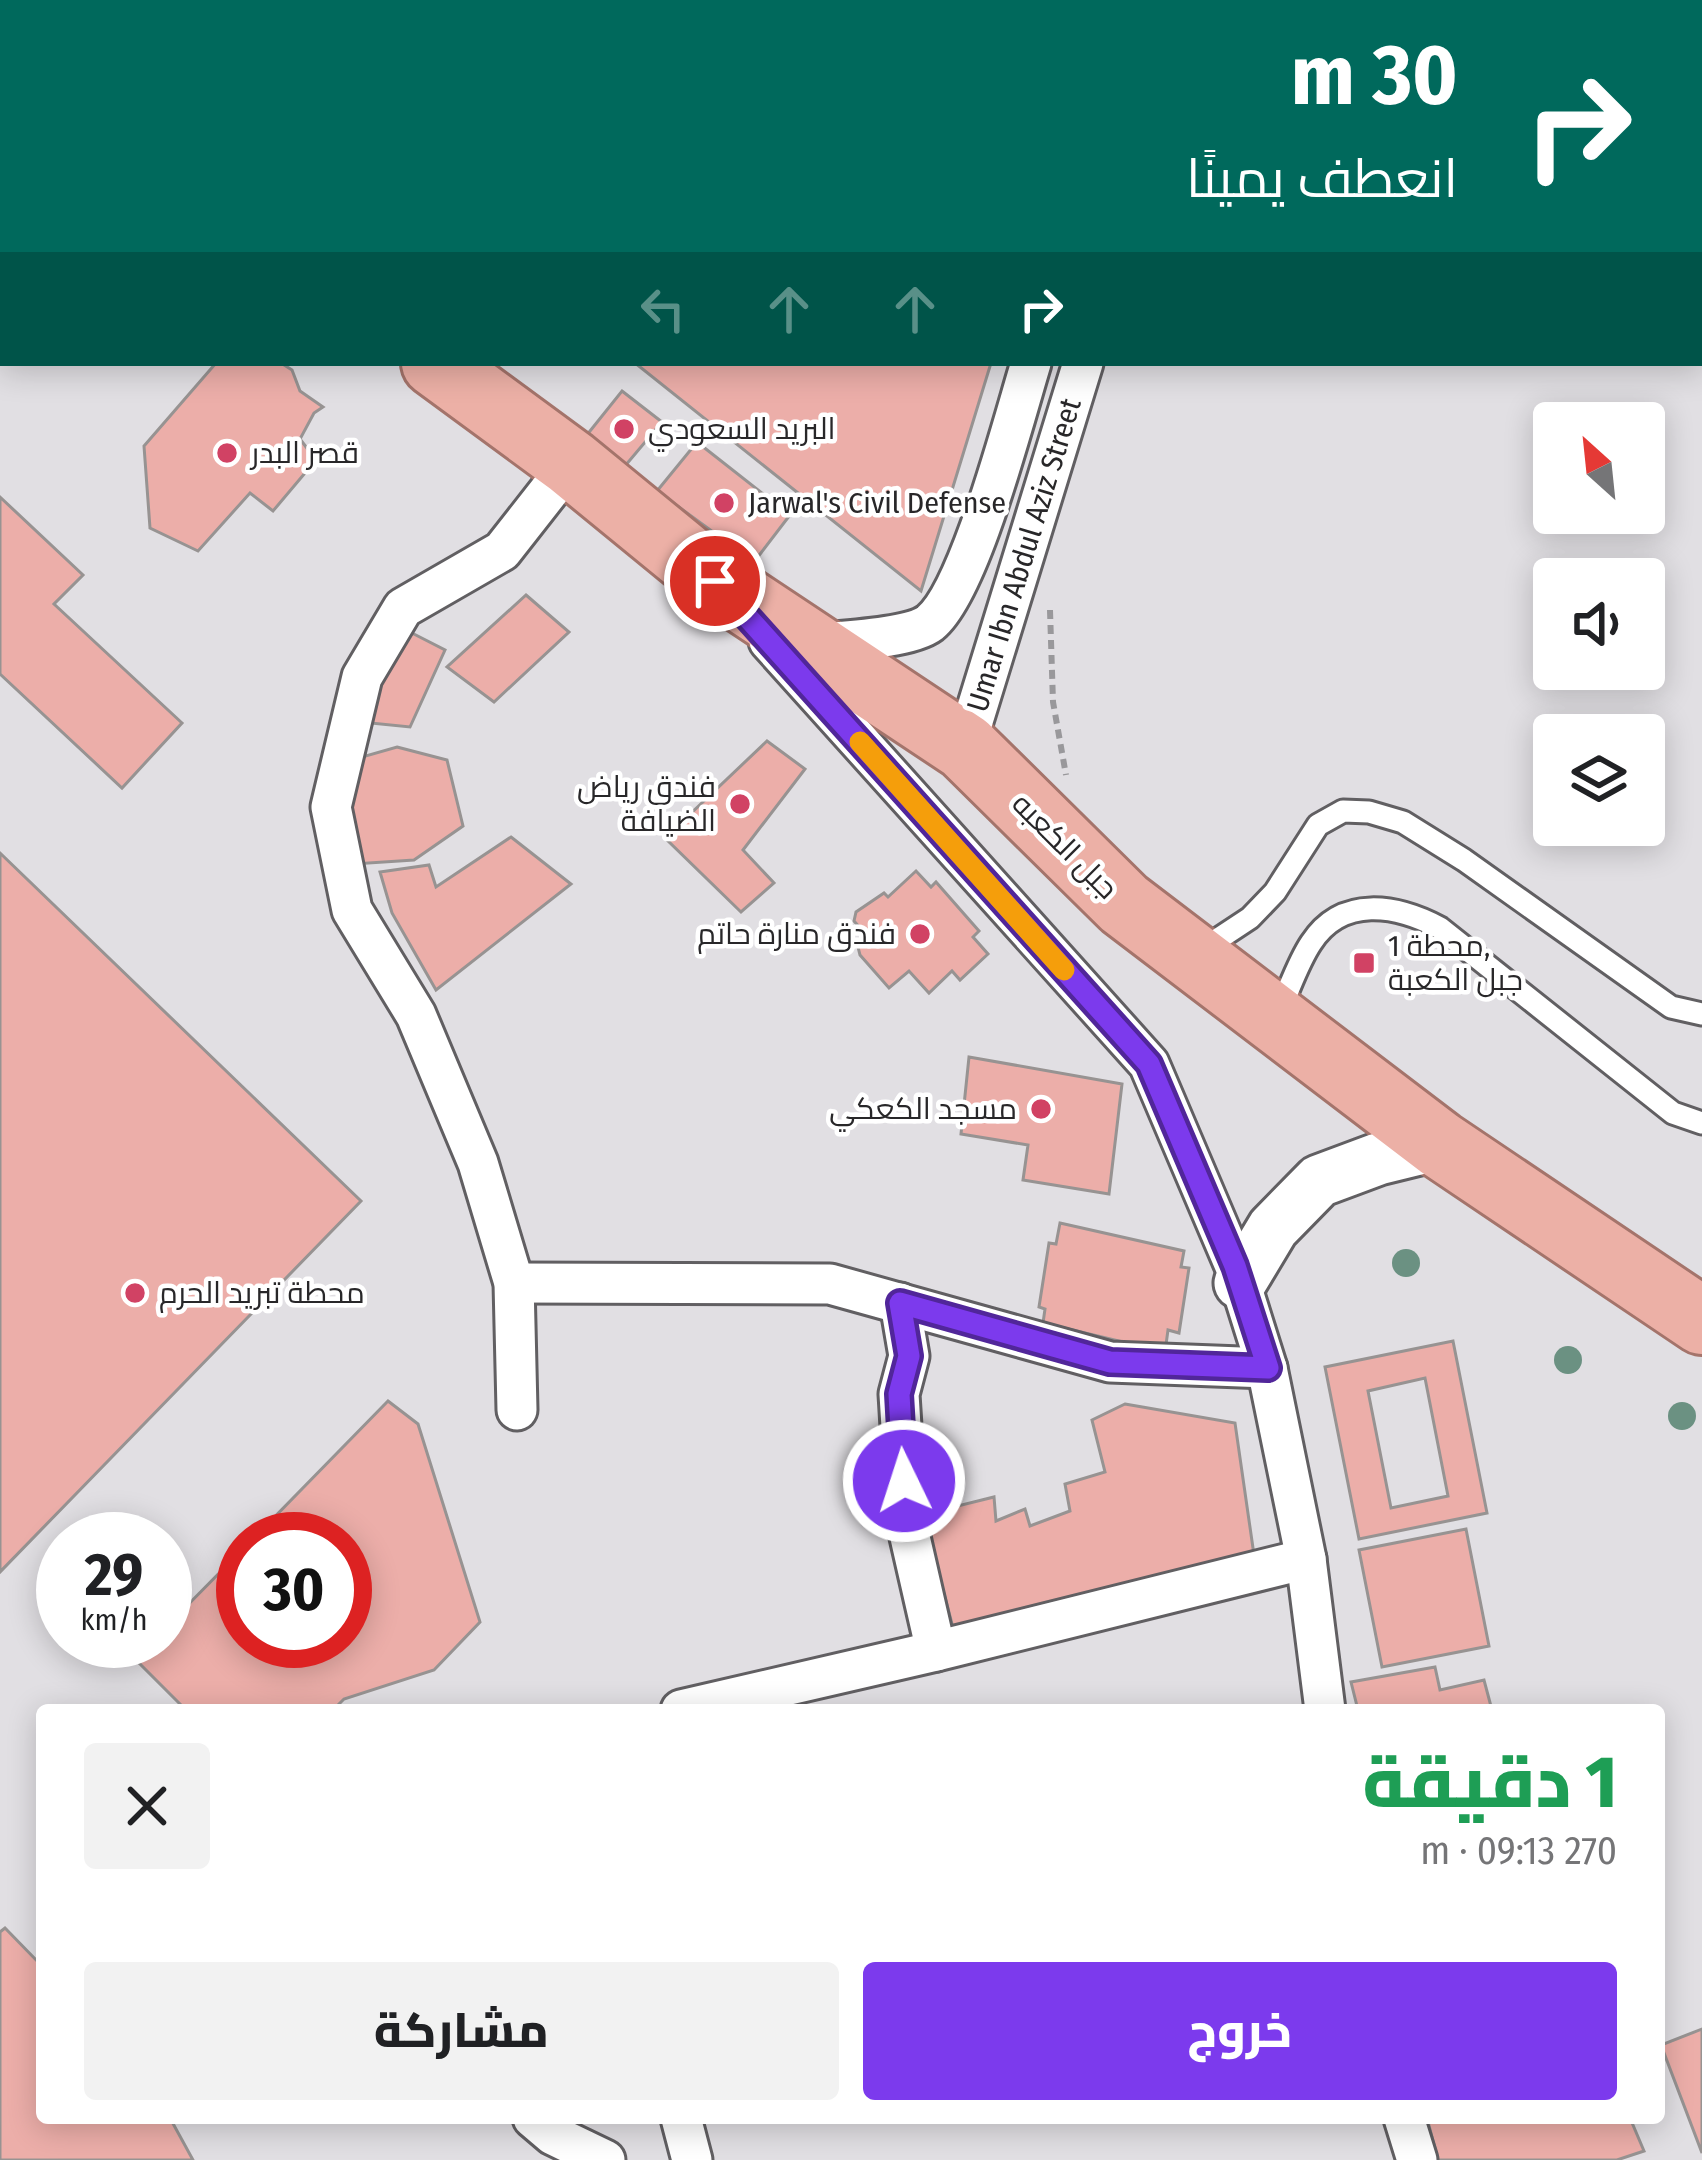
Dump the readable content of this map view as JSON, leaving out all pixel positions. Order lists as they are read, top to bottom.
{
  "streets": {
    "highway": ["جبل الكعبه"],
    "street": ["Umar Ibn Abdul Aziz Street"]
  },
  "crossings": [
    ["Umar Ibn Abdul Aziz Street", "جبل الكعبه"]
  ],
  "places": {
    "other": [
      "البريد السعودي",
      "قصر البدر",
      "Jarwal's Civil Defense",
      "فندق رياض الضيافة",
      "فندق منارة حاتم",
      "مسجد الكعكي",
      "محطة تبريد الحرم"
    ],
    "transit": ["محطة 1, جبل الكعبة"]
  },
  "north": "top left",
  "page": {
    "turn": ["30 m", "انعطف يمينًا"],
    "speed": "29 km/h",
    "limit": "30",
    "heading": ["1 دقيقة", "270 m · 09:13"],
    "buttons": ["خروج", "مشاركة"]
  }
}
